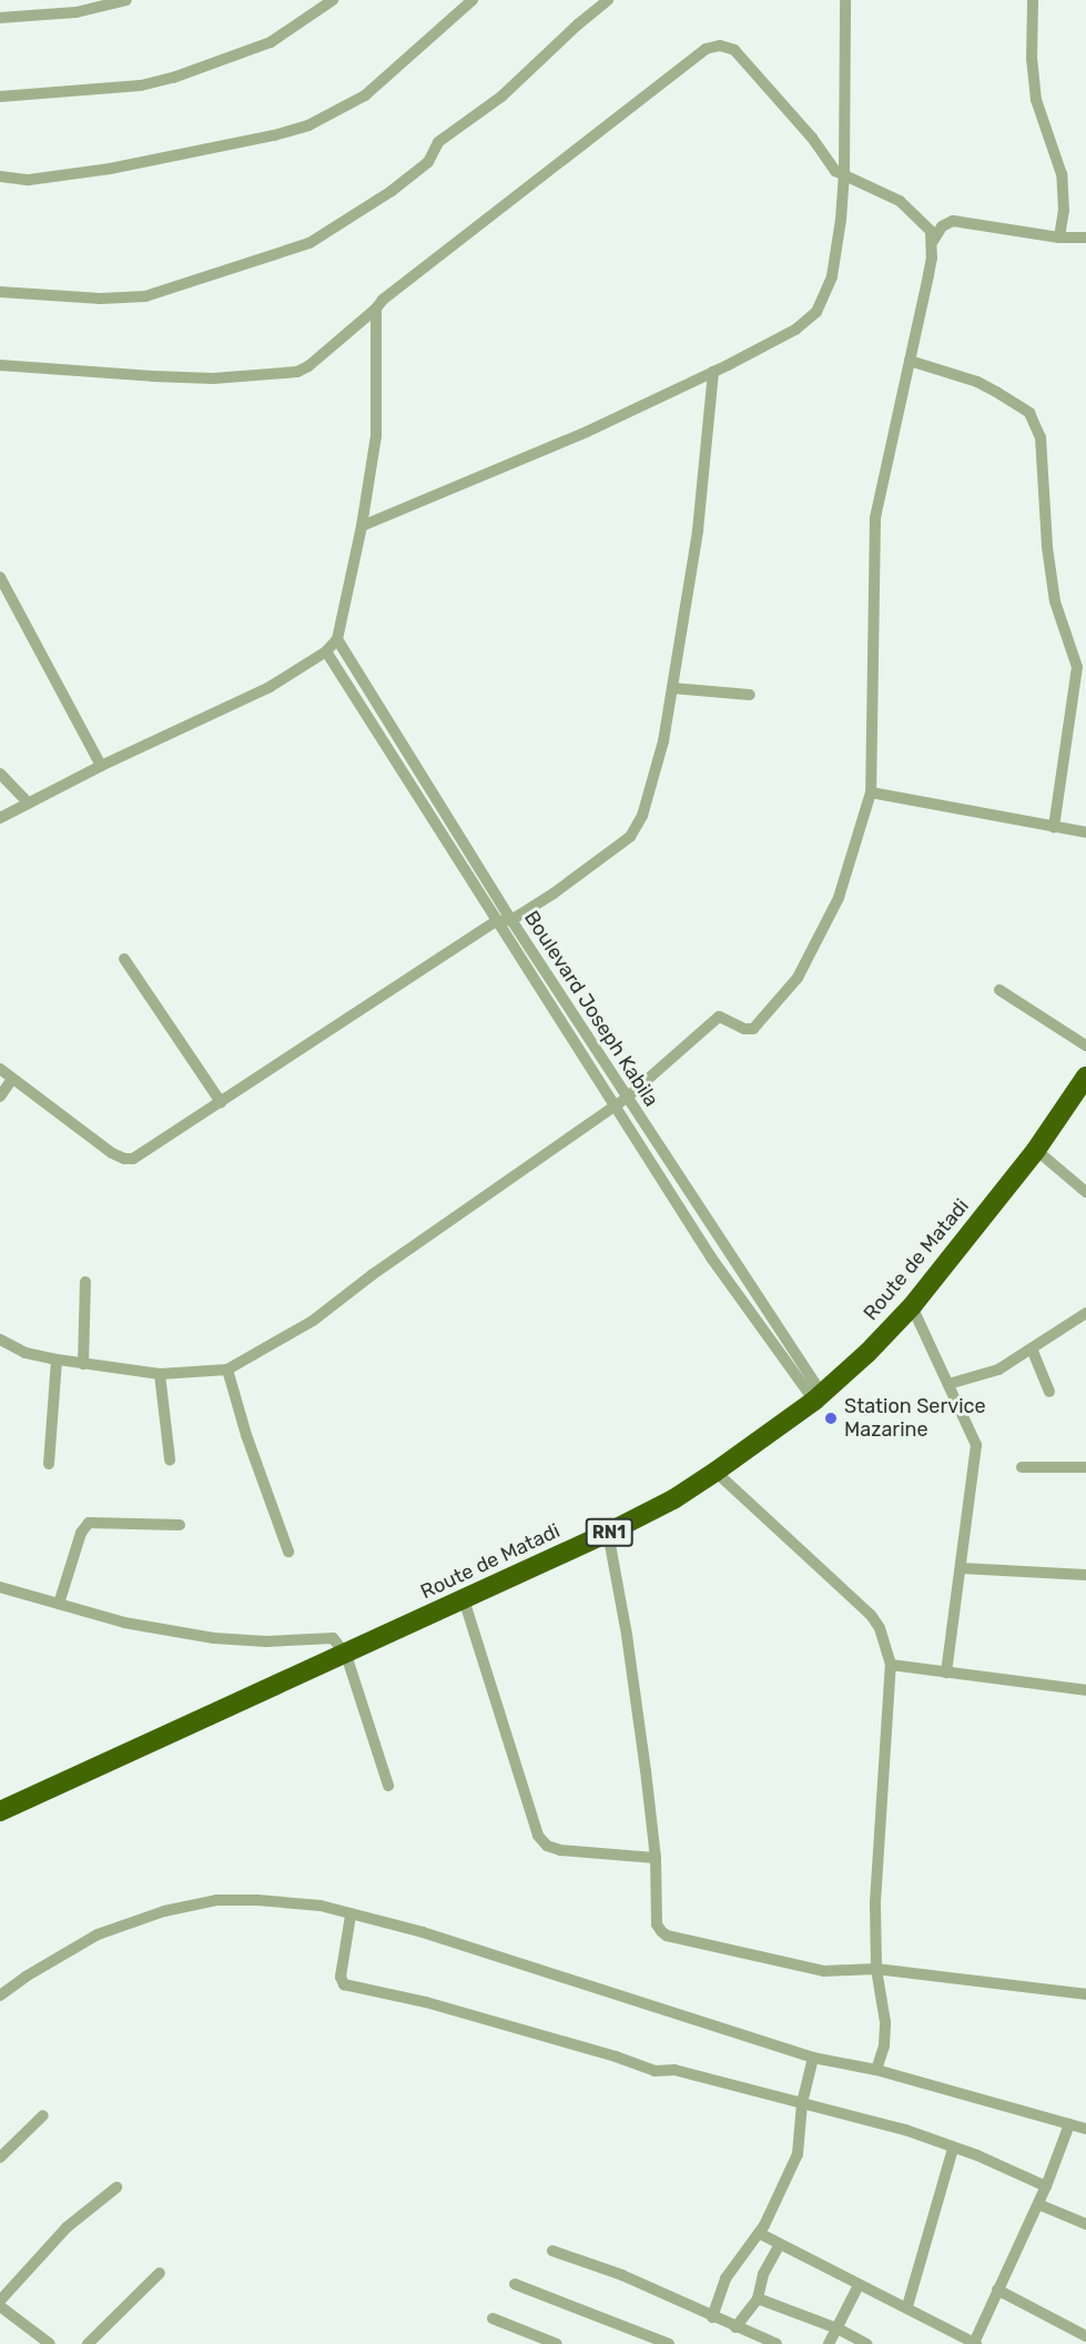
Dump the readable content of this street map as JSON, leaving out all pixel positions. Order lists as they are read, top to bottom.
{
  "streets": {
    "highway": ["Route de Matadi", "RN1"],
    "street": ["Boulevard Joseph Kabila"]
  },
  "crossings": [
    ["Boulevard Joseph Kabila", "Route de Matadi"]
  ],
  "places": ["Station Service Mazarine"]
}
